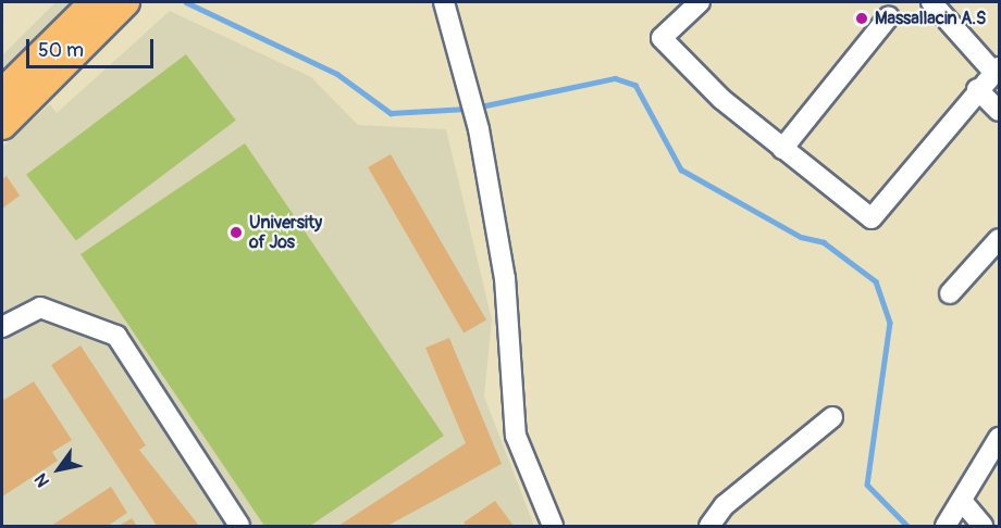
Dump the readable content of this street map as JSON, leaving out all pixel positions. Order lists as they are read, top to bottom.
{
  "places": ["Massallacin A.S", "University of Jos"],
  "scale_bar": "50 m",
  "north": "bottom left"
}
